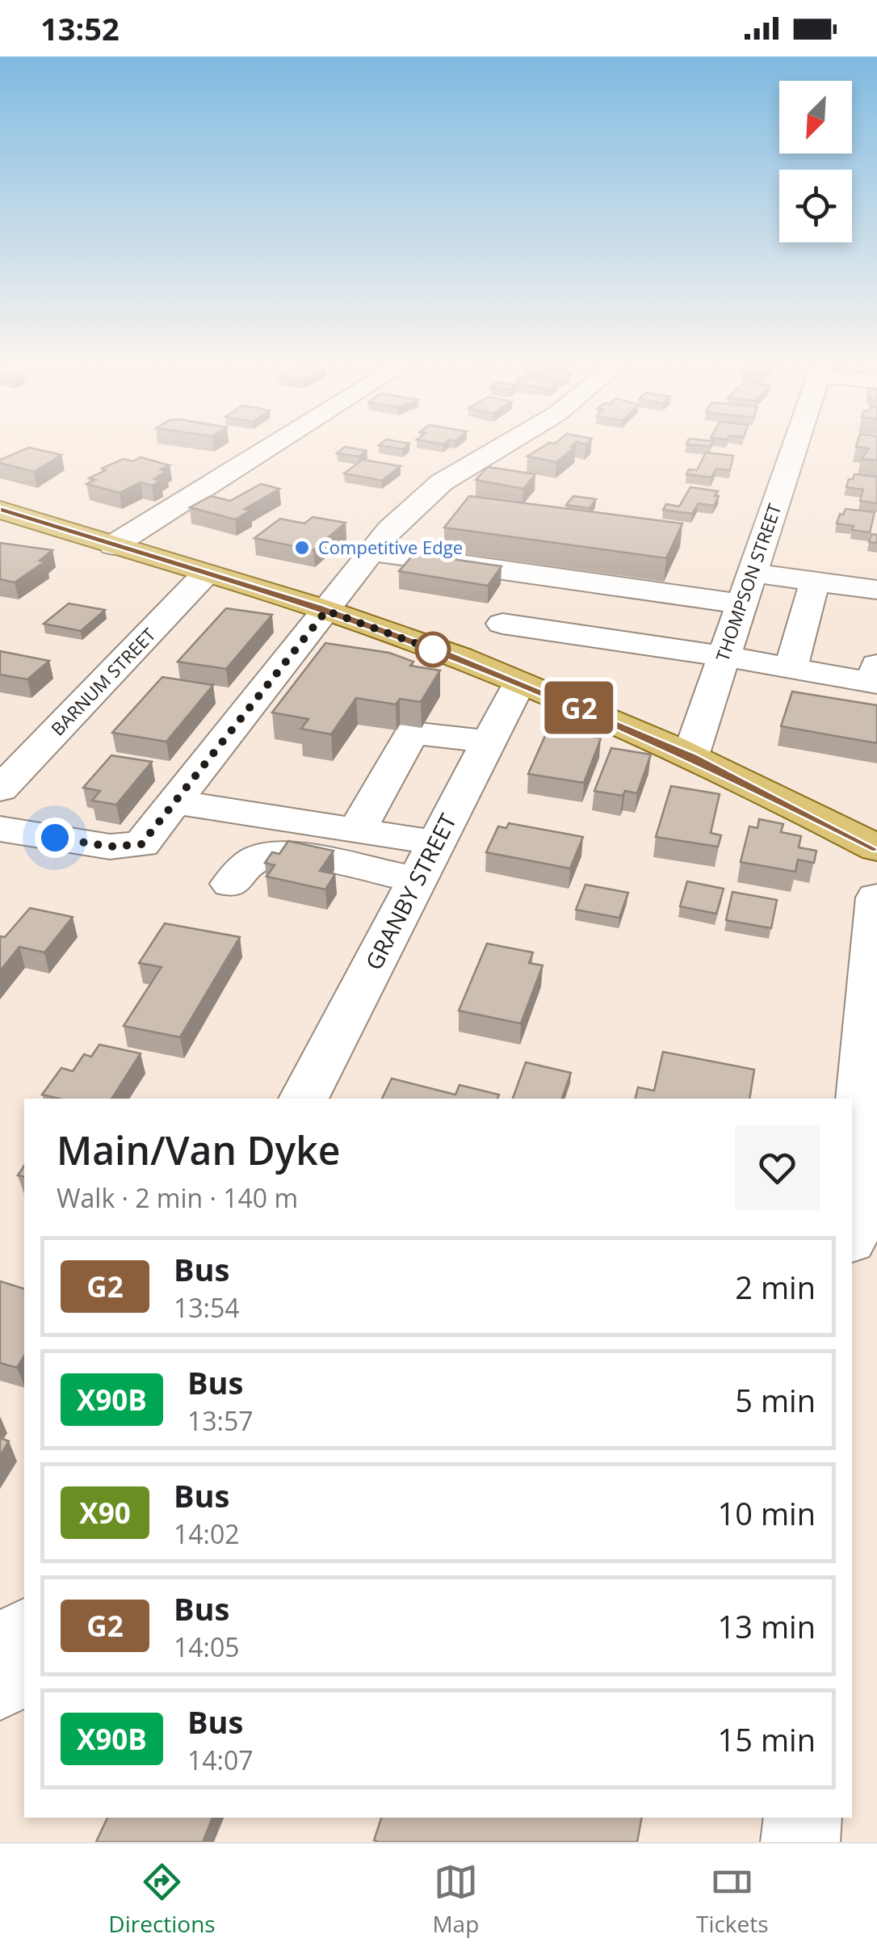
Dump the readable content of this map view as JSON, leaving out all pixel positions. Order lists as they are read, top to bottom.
{
  "streets": {
    "street": ["THOMPSON STREET", "BARNUM STREET", "GRANBY STREET"]
  },
  "places": ["Competitive Edge"],
  "lines": ["bus line G2"],
  "north": "bottom left",
  "page": {
    "status": "13:52",
    "on_map": "G2",
    "heading": ["Main/Van Dyke", "Walk · 2 min · 140 m"],
    "list": [
      {
        "mark": "G2",
        "name": "Bus",
        "note": "13:54",
        "value": "2 min"
      },
      {
        "mark": "X90B",
        "name": "Bus",
        "note": "13:57",
        "value": "5 min"
      },
      {
        "mark": "X90",
        "name": "Bus",
        "note": "14:02",
        "value": "10 min"
      },
      {
        "mark": "G2",
        "name": "Bus",
        "note": "14:05",
        "value": "13 min"
      },
      {
        "mark": "X90B",
        "name": "Bus",
        "note": "14:07",
        "value": "15 min"
      }
    ],
    "tabs": ["Directions", "Map", "Tickets"]
  }
}
